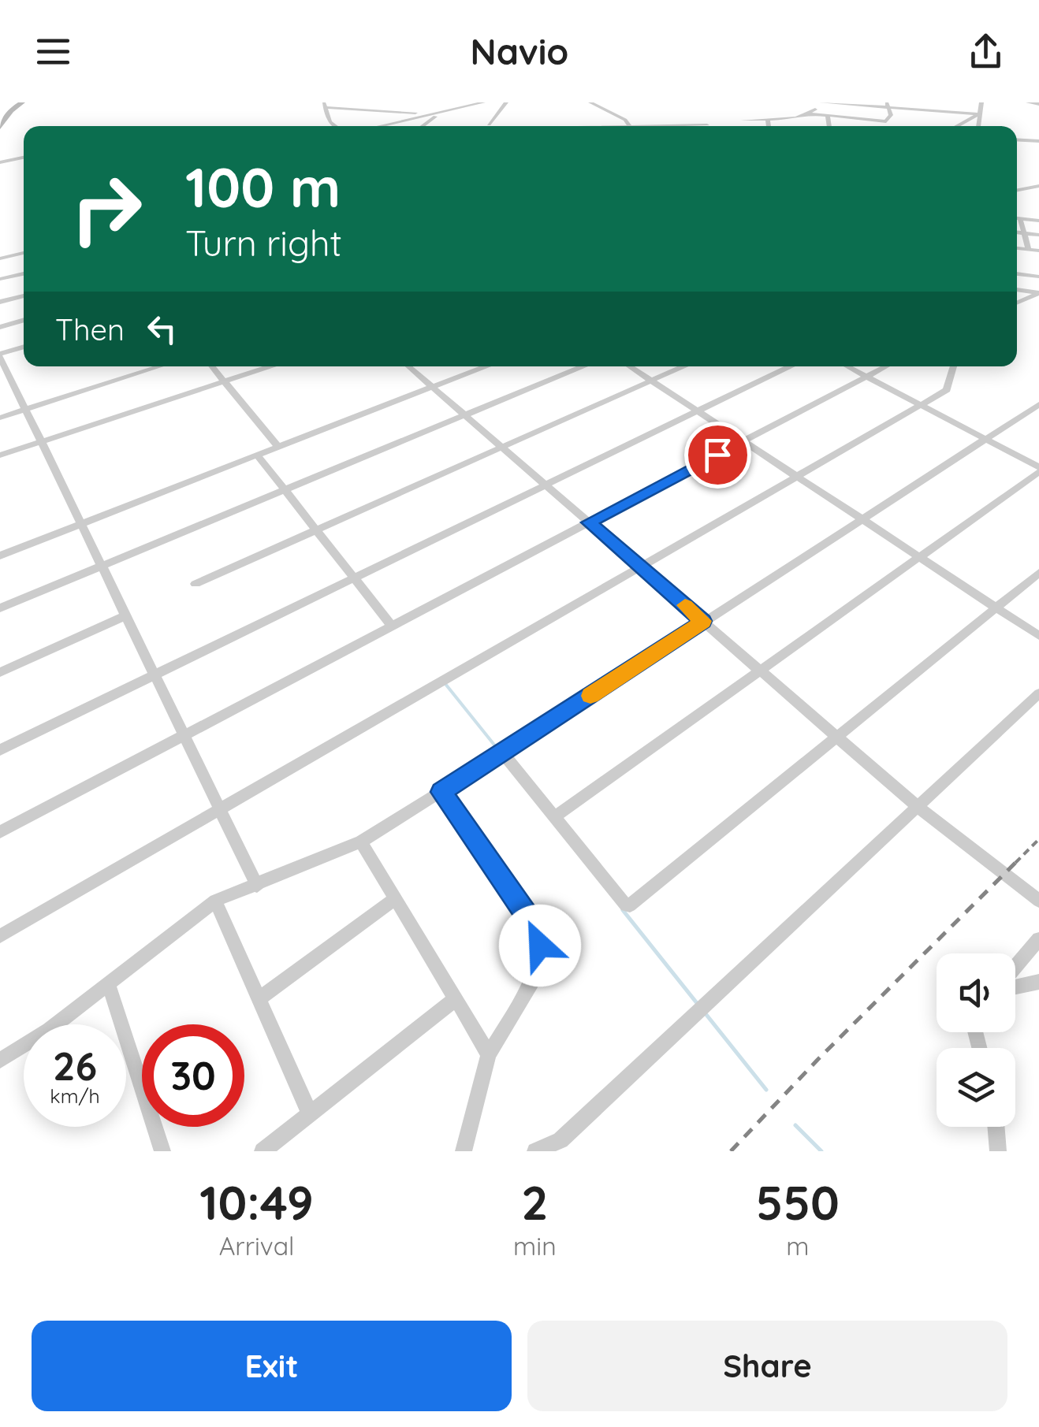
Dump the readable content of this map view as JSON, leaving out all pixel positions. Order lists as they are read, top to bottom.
{
  "page": {
    "header": "Navio",
    "turn": ["100 m", "Turn right"],
    "then": "Then",
    "speed": "26 km/h",
    "limit": "30",
    "eta": [
      "10:49",
      "Arrival",
      "2",
      "min",
      "550",
      "m"
    ],
    "buttons": ["Exit", "Share"]
  }
}
